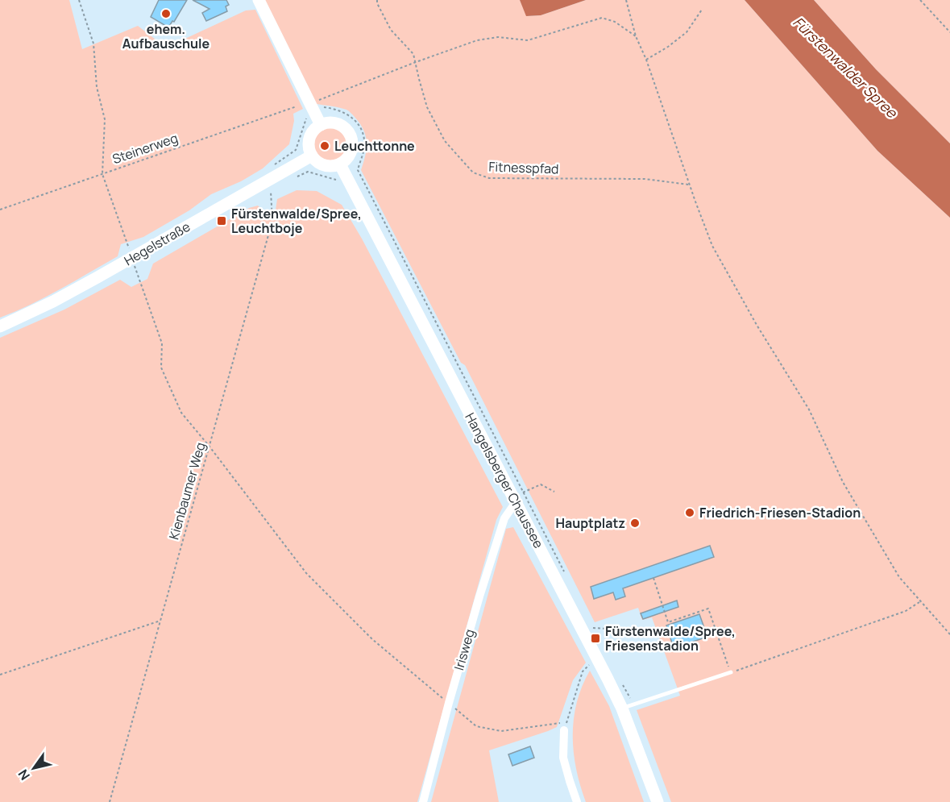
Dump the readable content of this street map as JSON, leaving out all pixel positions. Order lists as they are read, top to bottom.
{
  "streets": {
    "main road": ["Hegelstraße", "Hangelsberger Chaussee"],
    "street": ["Irisweg"],
    "path": ["Steinerweg", "Fitnesspfad", "Kienbaumer Weg"]
  },
  "crossings": [
    ["Hegelstraße", "Hangelsberger Chaussee"],
    ["Hegelstraße", "Kienbaumer Weg"],
    ["Hangelsberger Chaussee", "Irisweg"]
  ],
  "water": ["Fürstenwalder Spree"],
  "places": {
    "other": [
      "ehem. Aufbauschule",
      "Leuchttonne",
      "Friedrich-Friesen-Stadion",
      "Hauptplatz"
    ],
    "transit": ["Fürstenwalde/Spree, Leuchtboje", "Fürstenwalde/Spree, Friesenstadion"]
  },
  "north": "bottom left"
}
